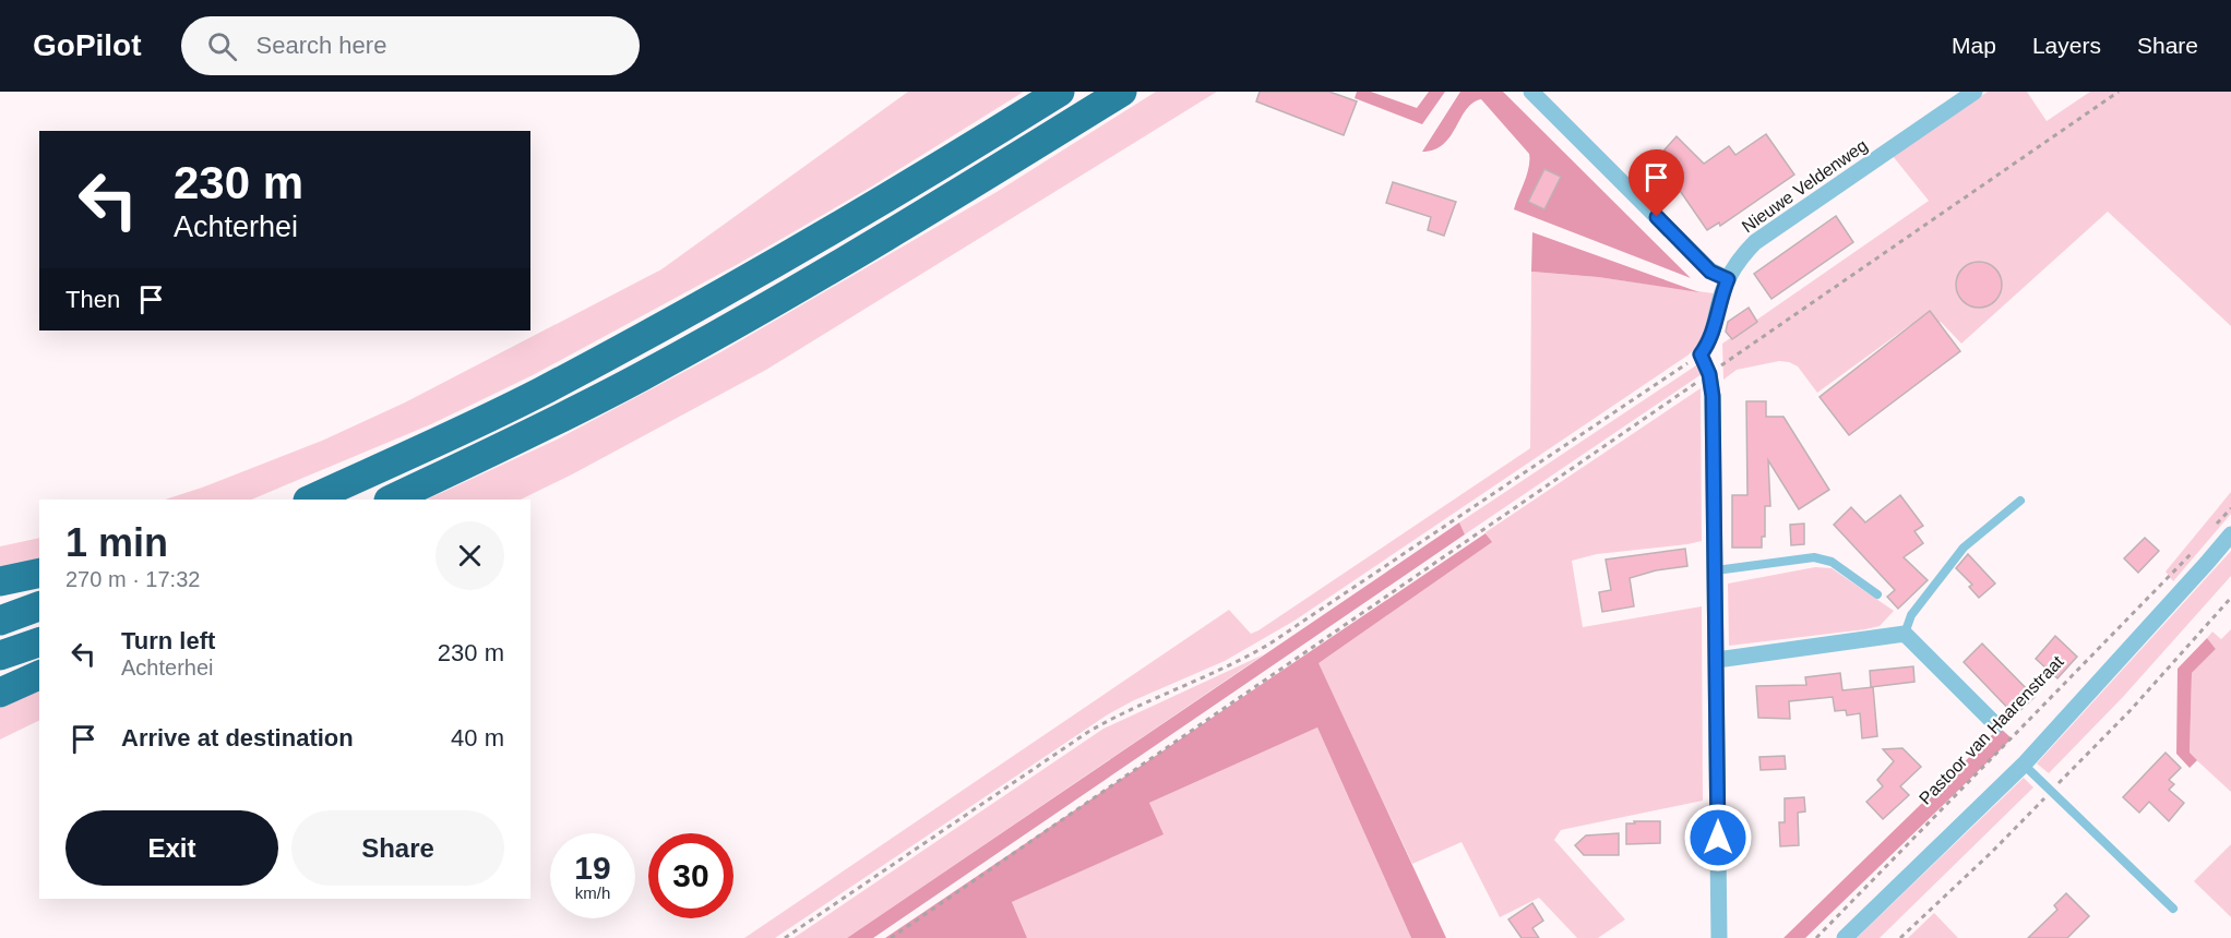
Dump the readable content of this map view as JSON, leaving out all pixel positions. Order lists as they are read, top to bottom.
{
  "streets": {
    "street": ["Nieuwe Veldenweg"],
    "path": ["Pastoor van Haarenstraat"]
  },
  "page": {
    "header": "GoPilot",
    "search": "Search here",
    "nav": ["Map", "Layers", "Share"],
    "turn": ["230 m", "Achterhei"],
    "then": "Then",
    "heading": ["1 min", "270 m · 17:32"],
    "list": [
      {
        "name": "Turn left",
        "note": "Achterhei",
        "value": "230 m"
      },
      {
        "name": "Arrive at destination",
        "value": "40 m"
      }
    ],
    "buttons": ["Exit", "Share"],
    "speed": "19 km/h",
    "limit": "30"
  }
}
